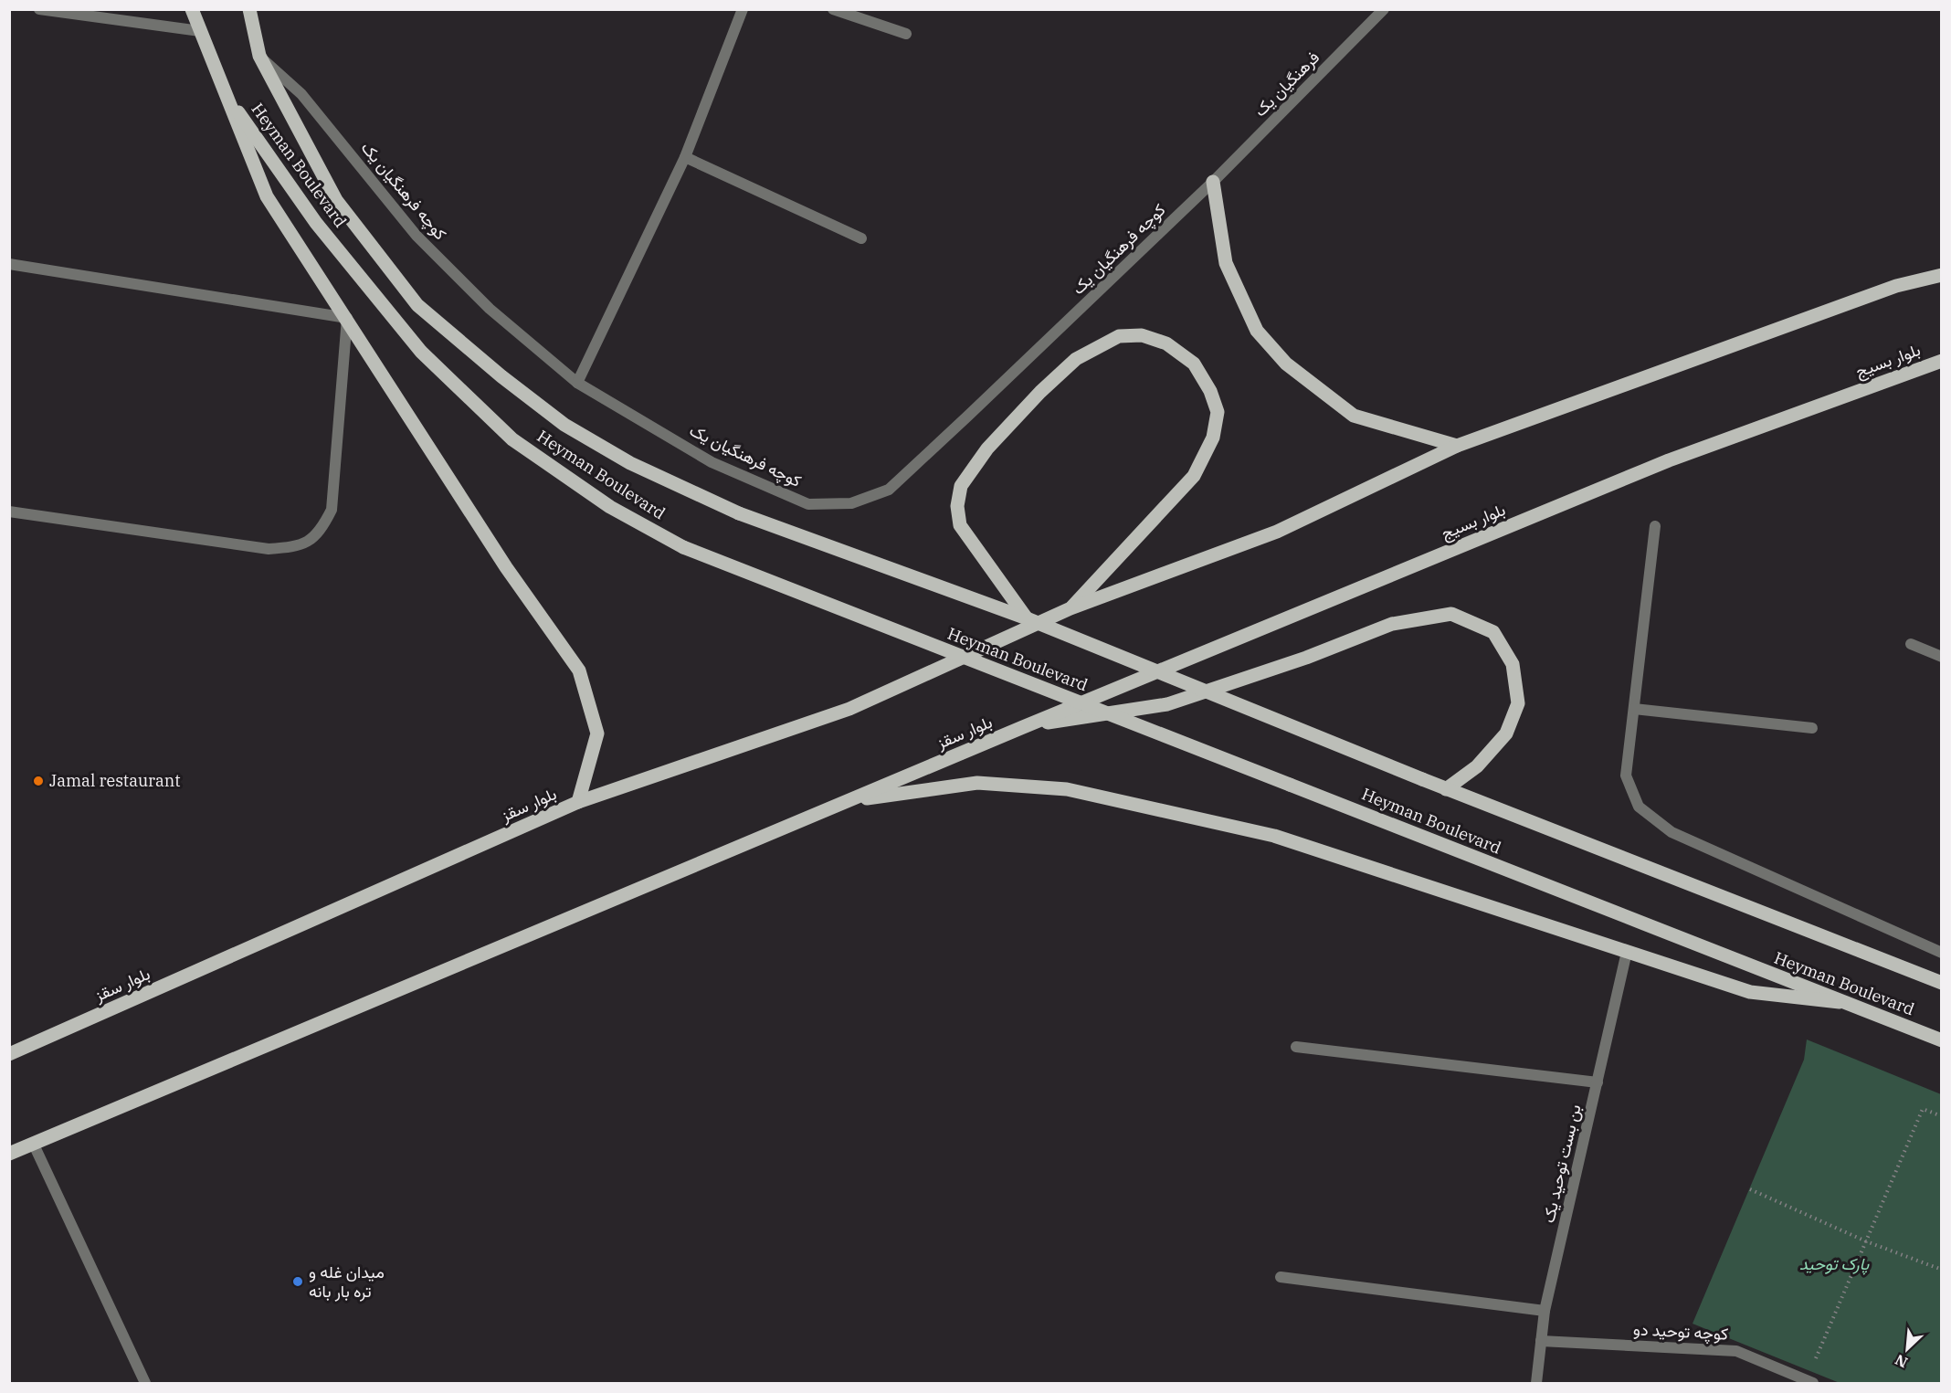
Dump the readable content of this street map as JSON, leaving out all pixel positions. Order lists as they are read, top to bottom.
{
  "streets": {
    "main road": ["Heyman Boulevard", "بلوار بسیج", "بلوار سقز"],
    "street": [
      "فرهنگیان یک",
      "کوچه فرهنگیان یک",
      "بن بست توحید یک",
      "کوچه توحید دو"
    ]
  },
  "crossings": [
    ["فرهنگیان یک", "کوچه فرهنگیان یک"],
    ["Heyman Boulevard", "کوچه فرهنگیان یک"],
    ["بلوار بسیج", "بلوار سقز"],
    ["بن بست توحید یک", "کوچه توحید دو"]
  ],
  "parks": ["پارک توحید"],
  "places": ["Jamal restaurant", "میدان غله و تره بار بانه"],
  "north": "bottom left"
}
